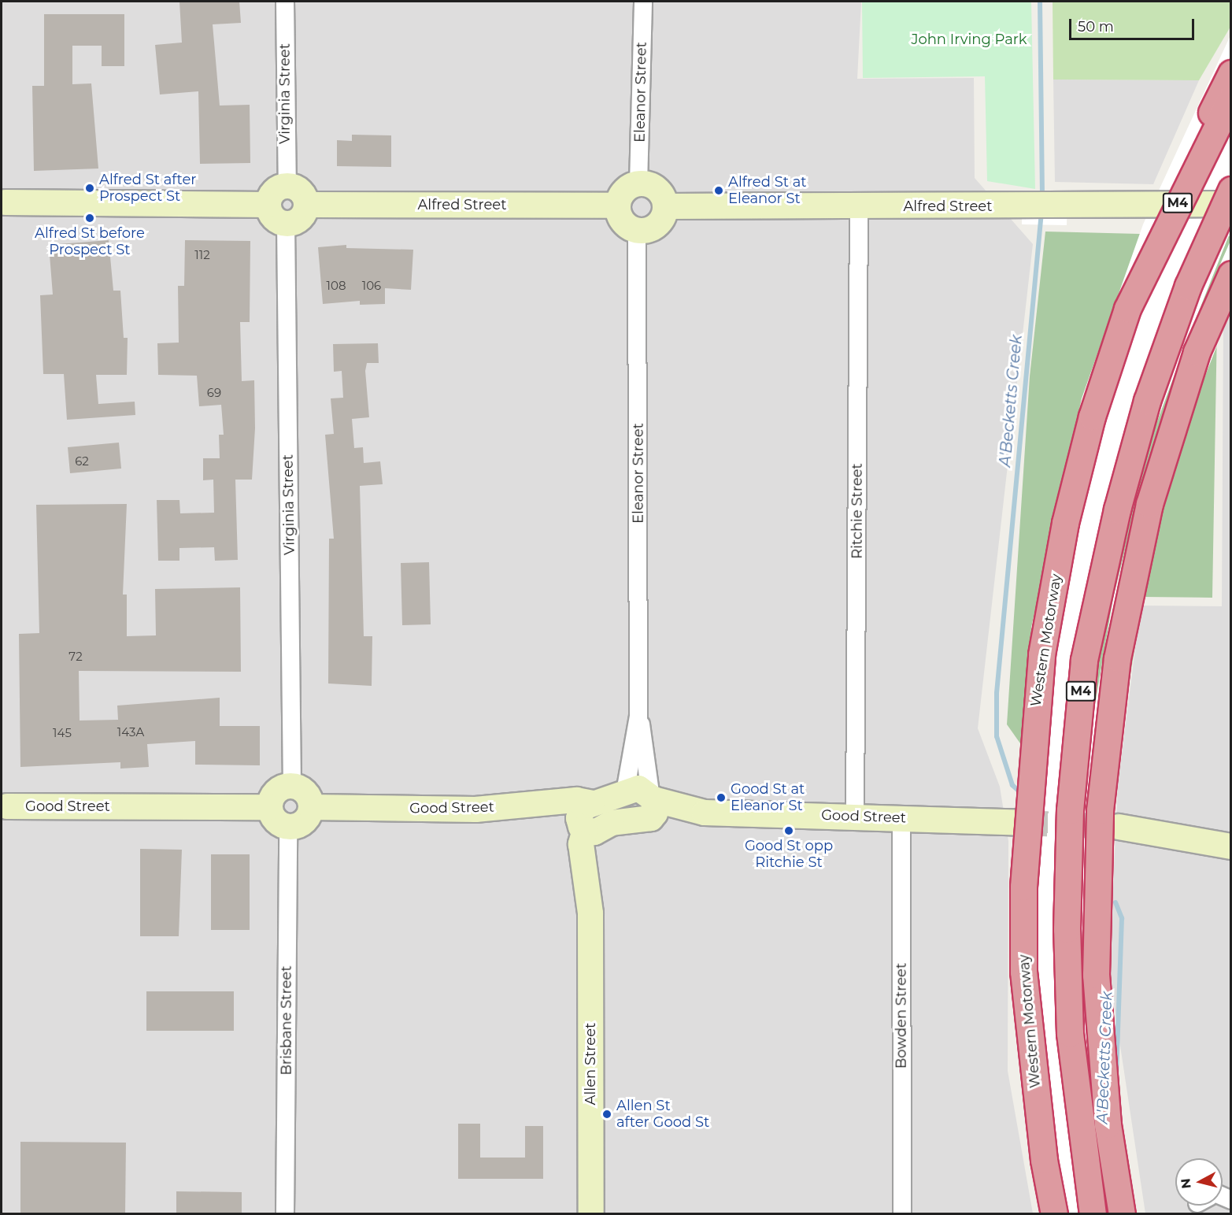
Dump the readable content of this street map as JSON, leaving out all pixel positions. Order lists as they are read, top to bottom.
{
  "streets": {
    "highway": ["M4", "Western Motorway"],
    "street": [
      "Eleanor Street",
      "Virginia Street",
      "Alfred Street",
      "Ritchie Street",
      "Good Street",
      "Bowden Street",
      "Brisbane Street",
      "Allen Street"
    ]
  },
  "crossings": [
    ["Eleanor Street", "Alfred Street"],
    ["Eleanor Street", "Good Street"],
    ["Virginia Street", "Alfred Street"],
    ["Virginia Street", "Good Street"],
    ["Virginia Street", "Brisbane Street"],
    ["Alfred Street", "Ritchie Street"],
    ["Ritchie Street", "Good Street"],
    ["Good Street", "Bowden Street"],
    ["Good Street", "Brisbane Street"],
    ["Good Street", "Allen Street"]
  ],
  "water": ["A'Becketts Creek"],
  "parks": ["John Irving Park"],
  "places": [
    "Alfred St after Prospect St",
    "Alfred St at Eleanor St",
    "Alfred St before Prospect St",
    "Good St at Eleanor St",
    "Good St opp Ritchie St",
    "Allen St after Good St"
  ],
  "house_numbers": [
    "112",
    "108",
    "106",
    "69",
    "62",
    "72",
    "143A",
    "145"
  ],
  "scale_bar": "50 m",
  "north": "left"
}
